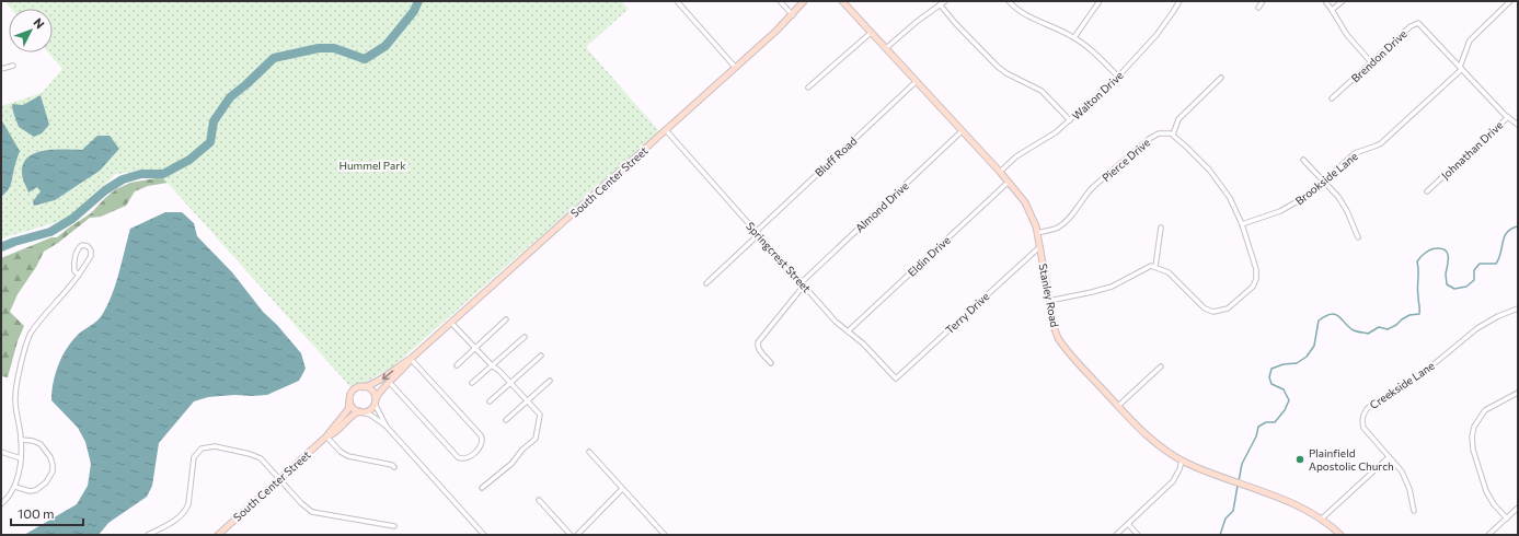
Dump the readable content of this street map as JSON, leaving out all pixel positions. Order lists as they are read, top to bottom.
{
  "streets": {
    "main road": ["South Center Street", "Stanley Road"],
    "street": [
      "Brendon Drive",
      "Walton Drive",
      "Johnathan Drive",
      "Bluff Road",
      "Pierce Drive",
      "Brookside Lane",
      "Almond Drive",
      "Eldin Drive",
      "Springcrest Street",
      "Terry Drive",
      "Creekside Lane"
    ]
  },
  "crossings": [
    ["Brendon Drive", "Johnathan Drive"],
    ["Brendon Drive", "Brookside Lane"],
    ["Walton Drive", "Stanley Road"],
    ["Johnathan Drive", "Brookside Lane"],
    ["Bluff Road", "Springcrest Street"],
    ["Bluff Road", "Stanley Road"],
    ["Pierce Drive", "Stanley Road"],
    ["South Center Street", "Springcrest Street"],
    ["Almond Drive", "Springcrest Street"],
    ["Almond Drive", "Stanley Road"],
    ["Eldin Drive", "Springcrest Street"],
    ["Eldin Drive", "Stanley Road"],
    ["Springcrest Street", "Terry Drive"],
    ["Stanley Road", "Terry Drive"]
  ],
  "parks": ["Hummel Park"],
  "places": ["Plainfield Apostolic Church"],
  "scale_bar": "100 m",
  "north": "top right"
}
